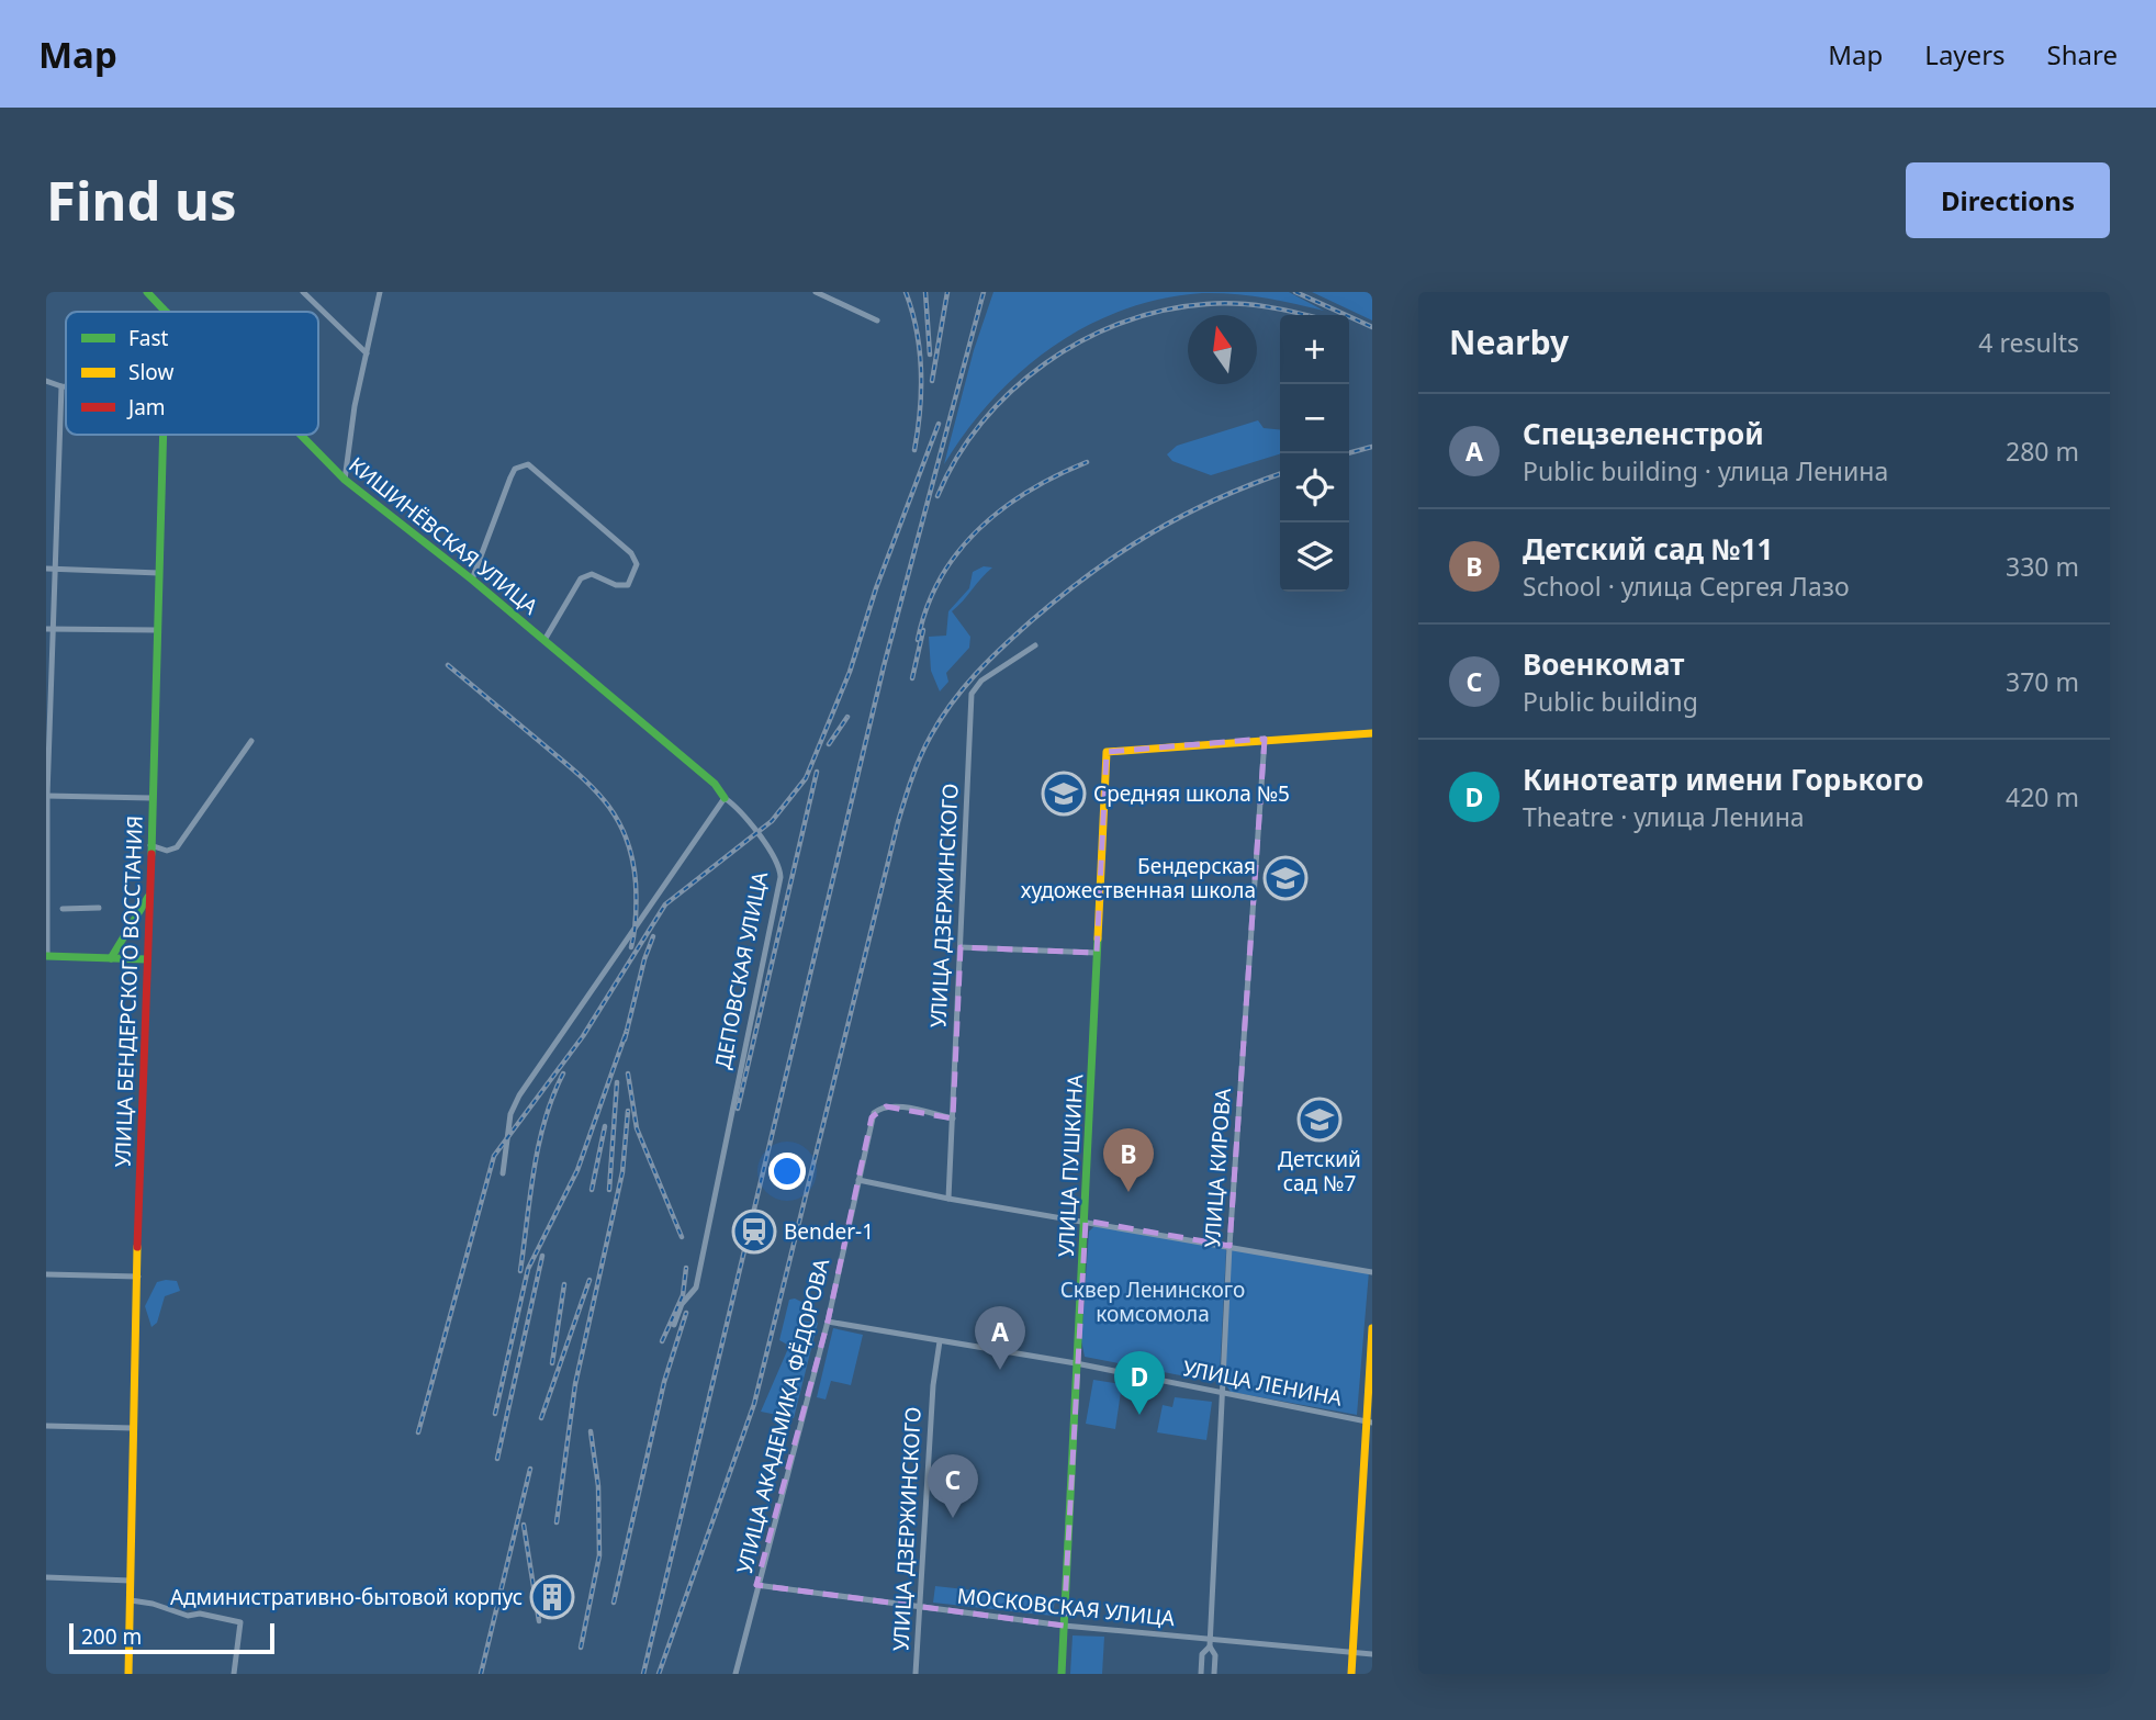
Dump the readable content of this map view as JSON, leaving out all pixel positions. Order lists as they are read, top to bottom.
{
  "streets": {
    "street": [
      "КИШИНЁВСКАЯ УЛИЦА",
      "УЛИЦА ДЗЕРЖИНСКОГО",
      "ДЕПОВСКАЯ УЛИЦА",
      "УЛИЦА БЕНДЕРСКОГО ВОССТАНИЯ",
      "УЛИЦА ПУШКИНА",
      "УЛИЦА КИРОВА",
      "УЛИЦА ЛЕНИНА",
      "УЛИЦА АКАДЕМИКА ФЁДОРОВА",
      "МОСКОВСКАЯ УЛИЦА"
    ]
  },
  "crossings": [
    ["КИШИНЁВСКАЯ УЛИЦА", "ДЕПОВСКАЯ УЛИЦА"],
    ["УЛИЦА ДЗЕРЖИНСКОГО", "УЛИЦА ЛЕНИНА"],
    ["УЛИЦА ДЗЕРЖИНСКОГО", "УЛИЦА АКАДЕМИКА ФЁДОРОВА"],
    ["УЛИЦА ДЗЕРЖИНСКОГО", "МОСКОВСКАЯ УЛИЦА"],
    ["УЛИЦА ПУШКИНА", "УЛИЦА КИРОВА"],
    ["УЛИЦА ПУШКИНА", "УЛИЦА ЛЕНИНА"],
    ["УЛИЦА ПУШКИНА", "МОСКОВСКАЯ УЛИЦА"],
    ["УЛИЦА КИРОВА", "УЛИЦА ЛЕНИНА"],
    ["УЛИЦА КИРОВА", "МОСКОВСКАЯ УЛИЦА"],
    ["УЛИЦА ЛЕНИНА", "УЛИЦА АКАДЕМИКА ФЁДОРОВА"],
    ["УЛИЦА АКАДЕМИКА ФЁДОРОВА", "МОСКОВСКАЯ УЛИЦА"]
  ],
  "parks": ["Сквер Ленинского комсомола"],
  "places": {
    "school or university": ["Средняя школа №5", "Бендерская художественная школа", "Детский сад №7"],
    "station": ["Bender-1"],
    "building": ["Административно-бытовой корпус"]
  },
  "legend": ["Fast", "Slow", "Jam"],
  "scale_bar": "200 m",
  "north": "top",
  "page": {
    "header": "Map",
    "nav": ["Map", "Layers", "Share"],
    "buttons": "Directions",
    "title": "Find us",
    "heading": ["Nearby", "4 results"],
    "map_buttons": ["+", "−"],
    "list": [
      {
        "mark": "A",
        "name": "Спецзеленстрой",
        "note": "Public building · улица Ленина",
        "value": "280 m"
      },
      {
        "mark": "B",
        "name": "Детский сад №11",
        "note": "School · улица Сергея Лазо",
        "value": "330 m"
      },
      {
        "mark": "C",
        "name": "Военкомат",
        "note": "Public building",
        "value": "370 m"
      },
      {
        "mark": "D",
        "name": "Кинотеатр имени Горького",
        "note": "Theatre · улица Ленина",
        "value": "420 m"
      }
    ],
    "pins": [
      "B",
      "A",
      "D",
      "C"
    ],
    "scale": "200 m"
  }
}
